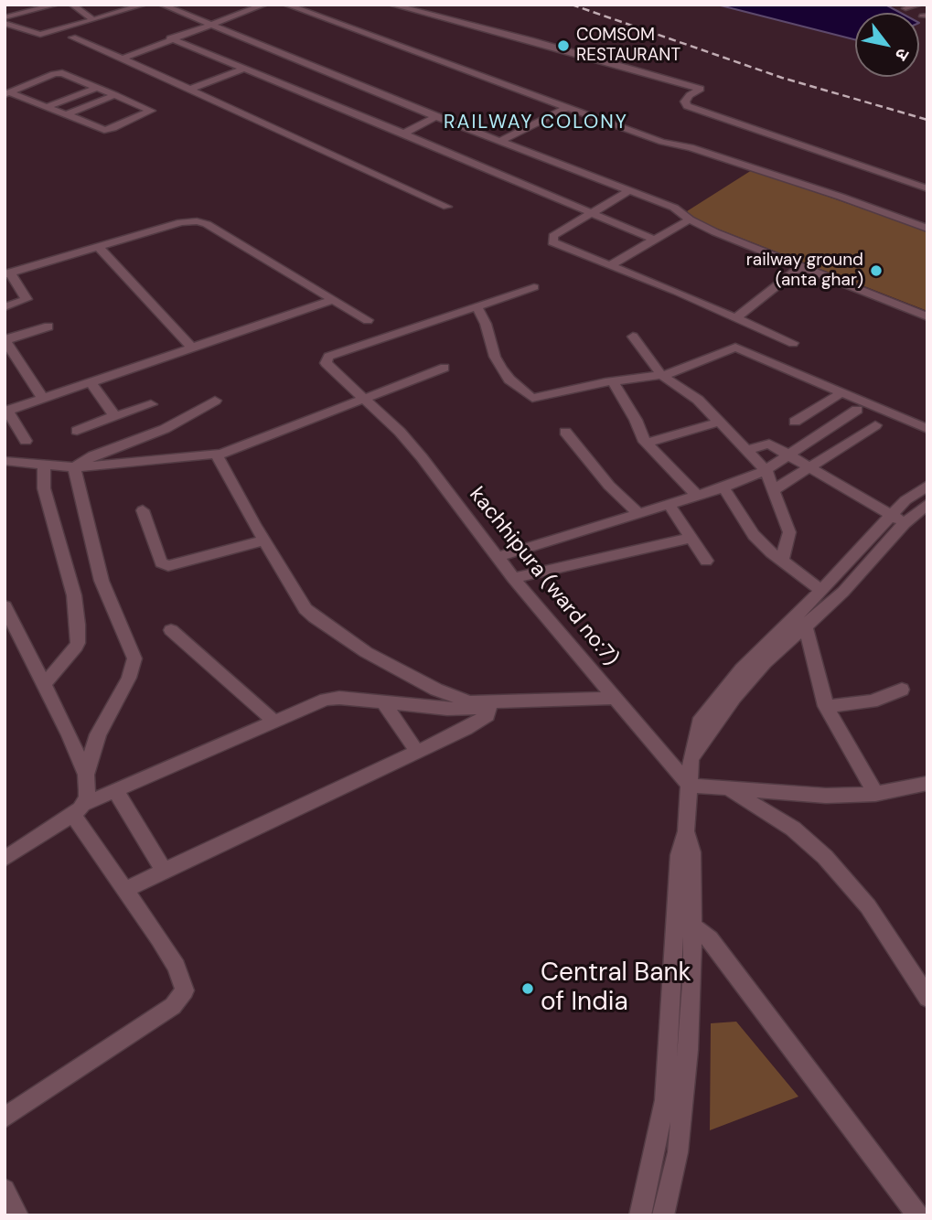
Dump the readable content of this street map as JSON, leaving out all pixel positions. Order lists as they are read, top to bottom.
{
  "streets": {
    "street": ["kachhipura (ward no:7)"]
  },
  "districts": ["RAILWAY COLONY"],
  "places": ["COMSOM RESTAURANT", "railway ground (anta ghar)", "Central Bank of India"],
  "north": "bottom right"
}
